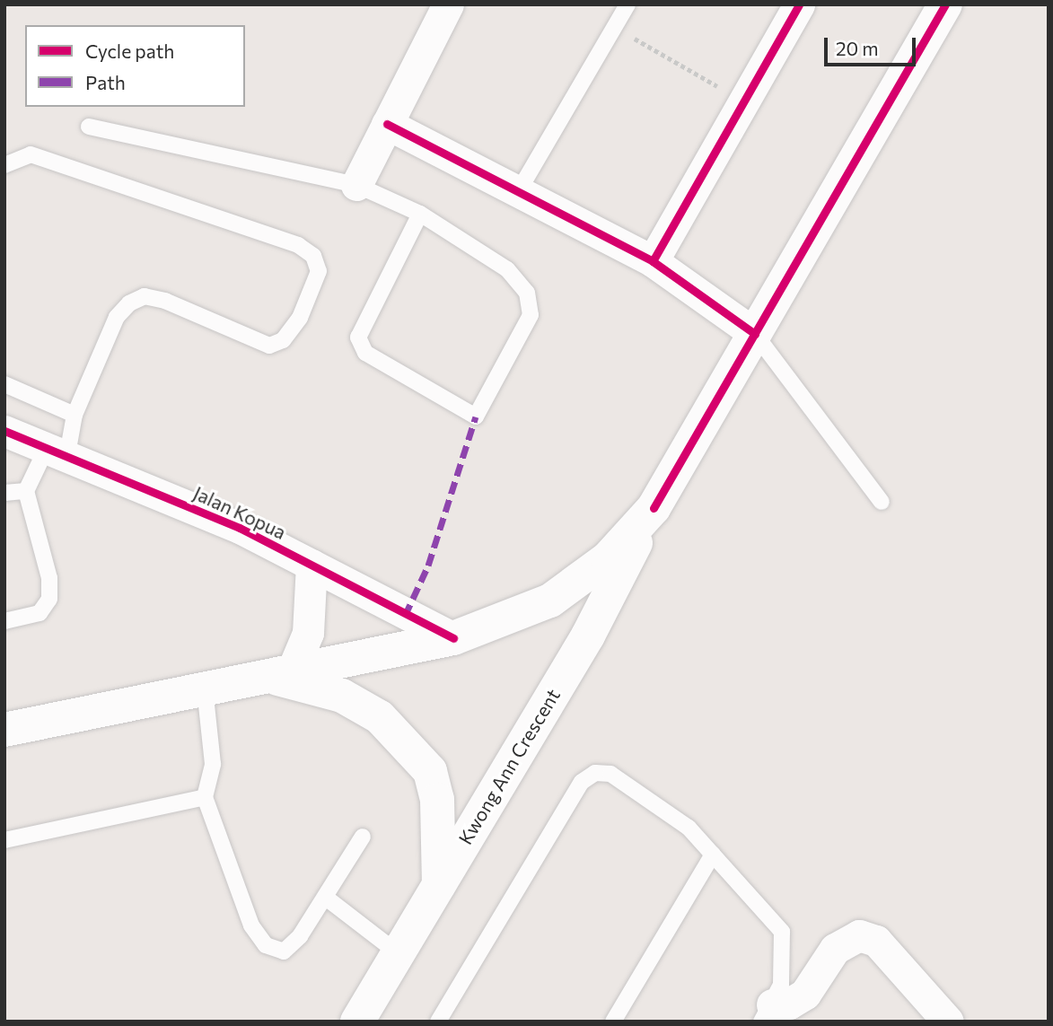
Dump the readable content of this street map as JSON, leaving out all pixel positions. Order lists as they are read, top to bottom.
{
  "streets": {
    "main road": ["Kwong Ann Crescent"],
    "street": ["Jalan Kopua"]
  },
  "legend": ["Cycle path", "Path"],
  "scale_bar": "20 m"
}
